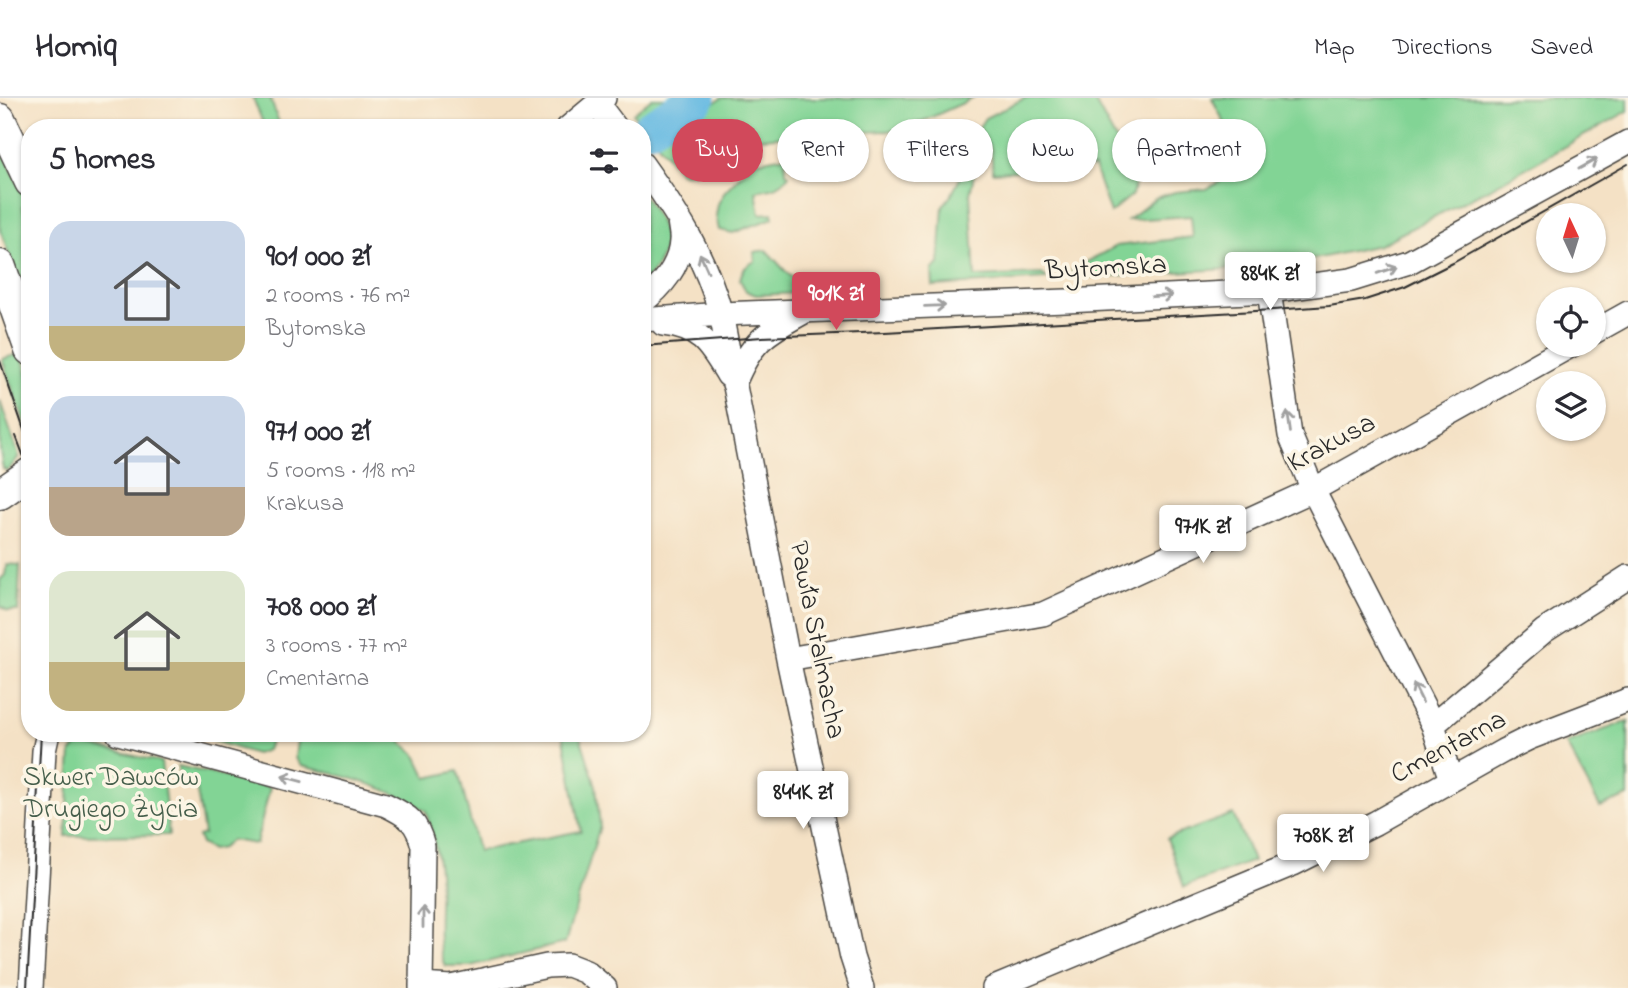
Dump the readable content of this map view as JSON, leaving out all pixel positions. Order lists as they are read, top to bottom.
{
  "streets": {
    "street": [
      "Bytomska",
      "Krakusa",
      "Pawła Stalmacha",
      "Cmentarna"
    ]
  },
  "crossings": [
    ["Bytomska", "Pawła Stalmacha"],
    ["Krakusa", "Pawła Stalmacha"]
  ],
  "one_way": ["Bytomska"],
  "parks": ["Skwer Dawców Drugiego Życia"],
  "north": "top",
  "page": {
    "header": "Homiq",
    "nav": ["Map", "Directions", "Saved"],
    "chip": [
      "Buy",
      "Rent",
      "Filters",
      "New",
      "Apartment"
    ],
    "heading": "5 homes",
    "list": [
      {
        "name": "901 000 zł",
        "note": "2 rooms · 76 m² · Bytomska"
      },
      {
        "name": "971 000 zł",
        "note": "5 rooms · 118 m² · Krakusa"
      },
      {
        "name": "708 000 zł",
        "note": "3 rooms · 77 m² · Cmentarna"
      }
    ],
    "price": [
      "884K zł",
      "901K zł",
      "971K zł",
      "844K zł",
      "708K zł"
    ]
  }
}
